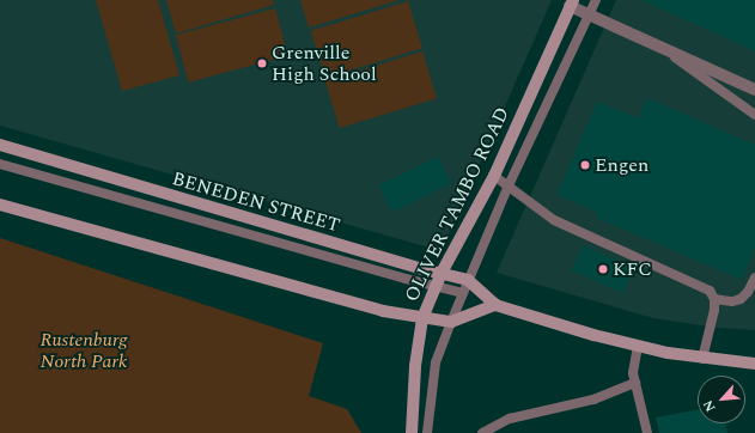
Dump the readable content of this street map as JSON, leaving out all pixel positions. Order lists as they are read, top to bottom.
{
  "streets": {
    "main road": ["BENEDEN STREET", "OLIVER TAMBO ROAD"]
  },
  "crossings": [
    ["BENEDEN STREET", "OLIVER TAMBO ROAD"]
  ],
  "parks": ["Rustenburg North Park"],
  "places": ["Grenville High School", "Engen", "KFC"],
  "north": "bottom left"
}
